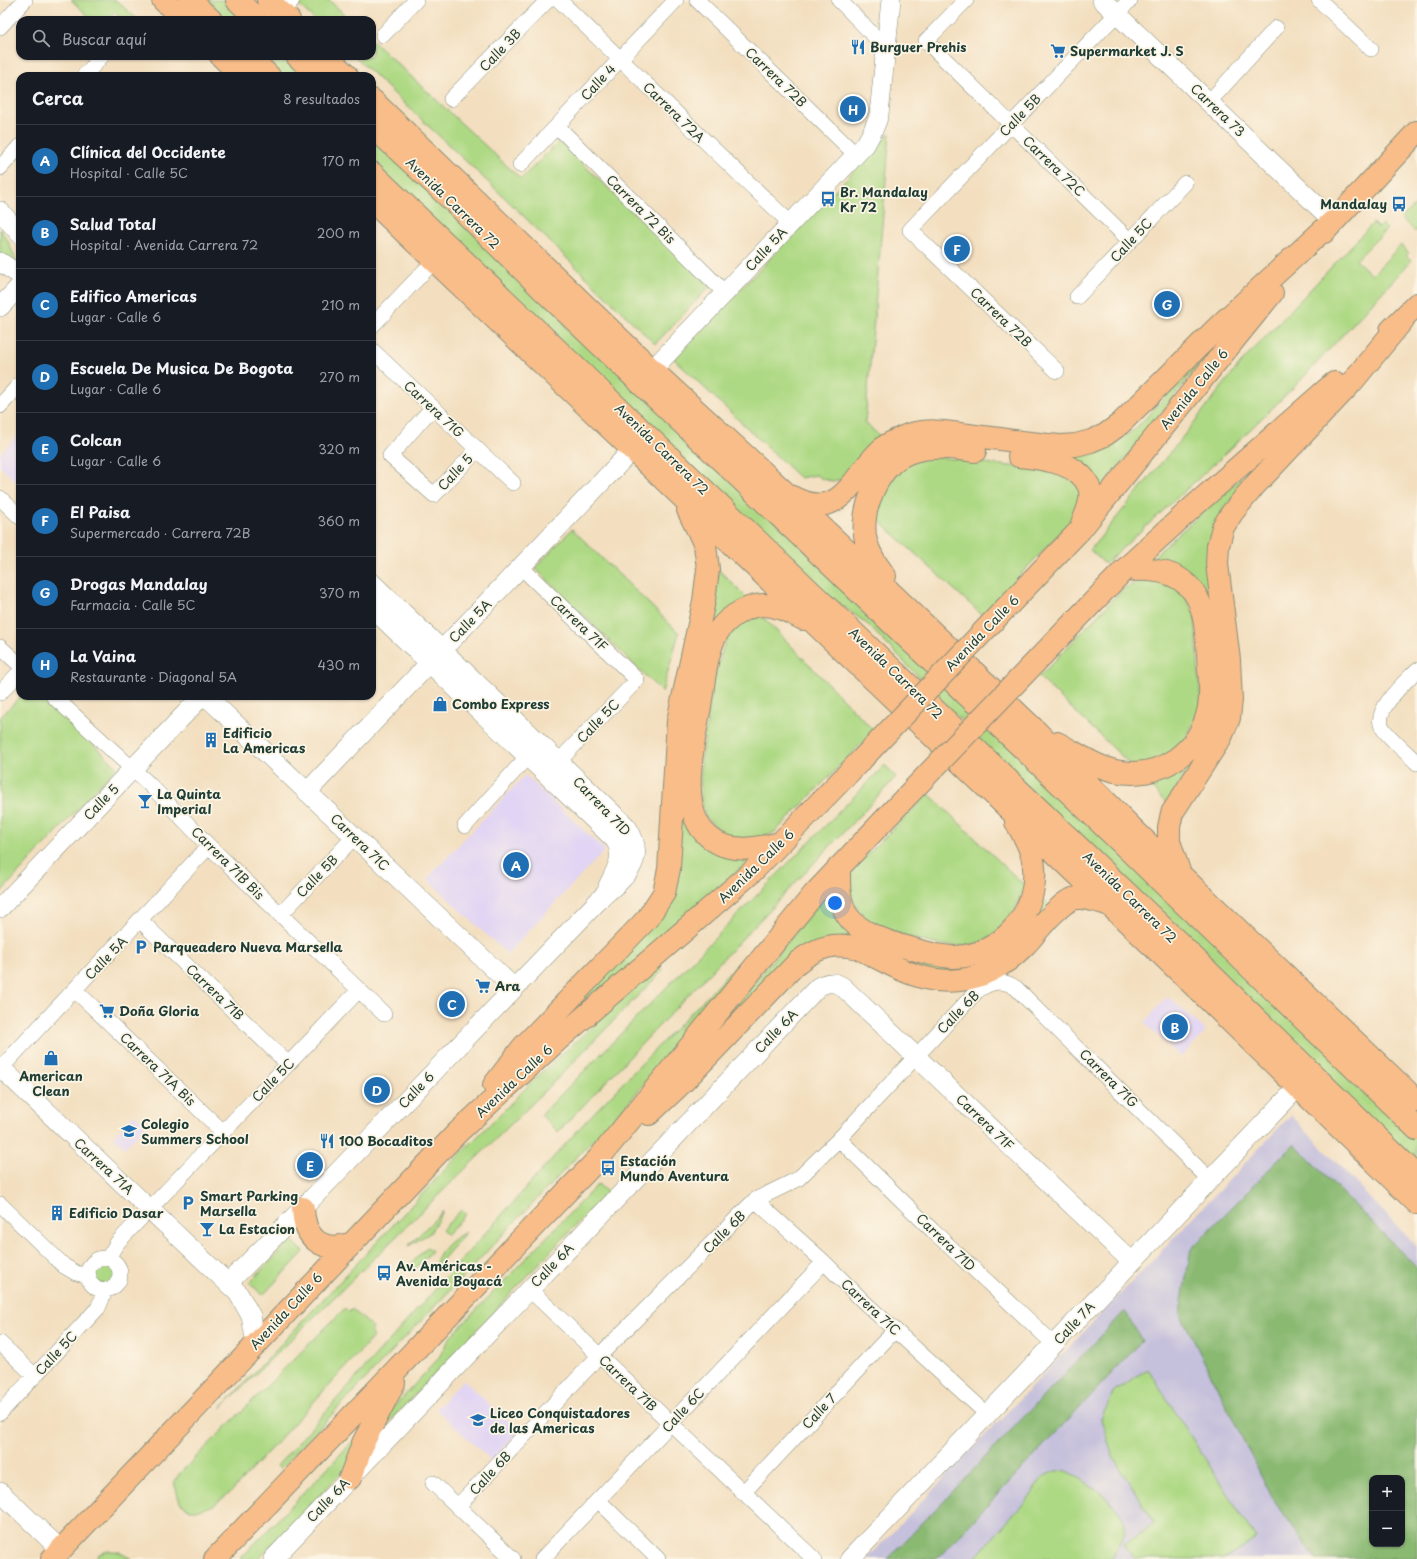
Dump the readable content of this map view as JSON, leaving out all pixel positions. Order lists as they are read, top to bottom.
{
  "streets": {
    "highway": ["Avenida Carrera 72", "Avenida Calle 6"],
    "street": [
      "Calle 3B",
      "Carrera 72B",
      "Calle 4",
      "Carrera 73",
      "Carrera 72A",
      "Calle 5B",
      "Carrera 72C",
      "Carrera 72 Bis",
      "Calle 5C",
      "Calle 5A",
      "Carrera 71G",
      "Calle 5",
      "Carrera 71F",
      "Carrera 71D",
      "Carrera 71C",
      "Carrera 71B Bis",
      "Carrera 71B",
      "Calle 6B",
      "Calle 6A",
      "Carrera 71A Bis",
      "Calle 6",
      "Carrera 71A",
      "Calle 7A",
      "Calle 6C",
      "Calle 7"
    ]
  },
  "crossings": [
    ["Carrera 72B", "Calle 5B"],
    ["Carrera 72B", "Calle 5A"],
    ["Calle 4", "Carrera 72A"],
    ["Calle 4", "Carrera 72 Bis"],
    ["Carrera 73", "Calle 5B"],
    ["Carrera 73", "Avenida Calle 6"],
    ["Carrera 72A", "Calle 5A"],
    ["Calle 5B", "Carrera 72C"],
    ["Calle 5B", "Carrera 71C"],
    ["Calle 5B", "Carrera 71B Bis"],
    ["Carrera 72C", "Calle 5C"],
    ["Avenida Carrera 72", "Calle 5A"],
    ["Avenida Carrera 72", "Calle 7A"],
    ["Carrera 72 Bis", "Calle 5A"],
    ["Calle 5C", "Carrera 71F"],
    ["Calle 5C", "Carrera 71D"],
    ["Calle 5C", "Carrera 71B Bis"],
    ["Calle 5C", "Carrera 71B"],
    ["Calle 5C", "Carrera 71A Bis"],
    ["Calle 5C", "Carrera 71A"],
    ["Calle 5A", "Carrera 71F"],
    ["Calle 5A", "Carrera 71D"],
    ["Calle 5A", "Carrera 71C"],
    ["Calle 5A", "Carrera 71B Bis"],
    ["Calle 5A", "Carrera 71B"],
    ["Calle 5A", "Carrera 71A Bis"],
    ["Calle 5A", "Carrera 71A"],
    ["Avenida Calle 6", "Carrera 71A"],
    ["Carrera 71G", "Calle 5"],
    ["Carrera 71G", "Calle 6B"],
    ["Carrera 71G", "Calle 7A"],
    ["Calle 5", "Carrera 71B Bis"],
    ["Carrera 71F", "Calle 6B"],
    ["Carrera 71F", "Calle 6A"],
    ["Carrera 71F", "Calle 7A"],
    ["Carrera 71D", "Calle 6B"],
    ["Carrera 71D", "Calle 6"],
    ["Carrera 71D", "Calle 7A"],
    ["Carrera 71C", "Calle 6B"],
    ["Carrera 71C", "Calle 6"],
    ["Carrera 71C", "Calle 7A"],
    ["Carrera 71C", "Calle 6C"],
    ["Carrera 71C", "Calle 7"],
    ["Carrera 71B", "Calle 6B"],
    ["Carrera 71B", "Calle 6A"],
    ["Carrera 71B", "Calle 6C"],
    ["Carrera 71B", "Calle 7"],
    ["Calle 6", "Carrera 71A"]
  ],
  "places": {
    "restaurant": ["Burguer Prehis", "100 Bocaditos"],
    "supermarket": ["Supermarket J. S", "Ara", "Doña Gloria"],
    "bus stop": [
      "Br. Mandalay Kr 72",
      "Mandalay",
      "Estación Mundo Aventura",
      "Av. Américas - Avenida Boyacá"
    ],
    "shop": ["Combo Express", "American Clean"],
    "building": ["Edificio La Americas", "Edificio Dasar"],
    "bar": ["La Quinta Imperial", "La Estacion"],
    "parking": ["Parqueadero Nueva Marsella", "Smart Parking Marsella"],
    "school or university": ["Colegio Summers School", "Liceo Conquistadores de las Americas"]
  },
  "page": {
    "search": "Buscar aquí",
    "heading": ["Cerca", "8 resultados"],
    "pins": [
      "H",
      "F",
      "G",
      "A",
      "C",
      "B",
      "D",
      "E"
    ],
    "list": [
      {
        "mark": "A",
        "name": "Clínica del Occidente",
        "note": "Hospital · Calle 5C",
        "value": "170 m"
      },
      {
        "mark": "B",
        "name": "Salud Total",
        "note": "Hospital · Avenida Carrera 72",
        "value": "200 m"
      },
      {
        "mark": "C",
        "name": "Edifico Americas",
        "note": "Lugar · Calle 6",
        "value": "210 m"
      },
      {
        "mark": "D",
        "name": "Escuela De Musica De Bogota",
        "note": "Lugar · Calle 6",
        "value": "270 m"
      },
      {
        "mark": "E",
        "name": "Colcan",
        "note": "Lugar · Calle 6",
        "value": "320 m"
      },
      {
        "mark": "F",
        "name": "El Paisa",
        "note": "Supermercado · Carrera 72B",
        "value": "360 m"
      },
      {
        "mark": "G",
        "name": "Drogas Mandalay",
        "note": "Farmacia · Calle 5C",
        "value": "370 m"
      },
      {
        "mark": "H",
        "name": "La Vaina",
        "note": "Restaurante · Diagonal 5A",
        "value": "430 m"
      }
    ],
    "map_buttons": ["+", "−"]
  }
}
